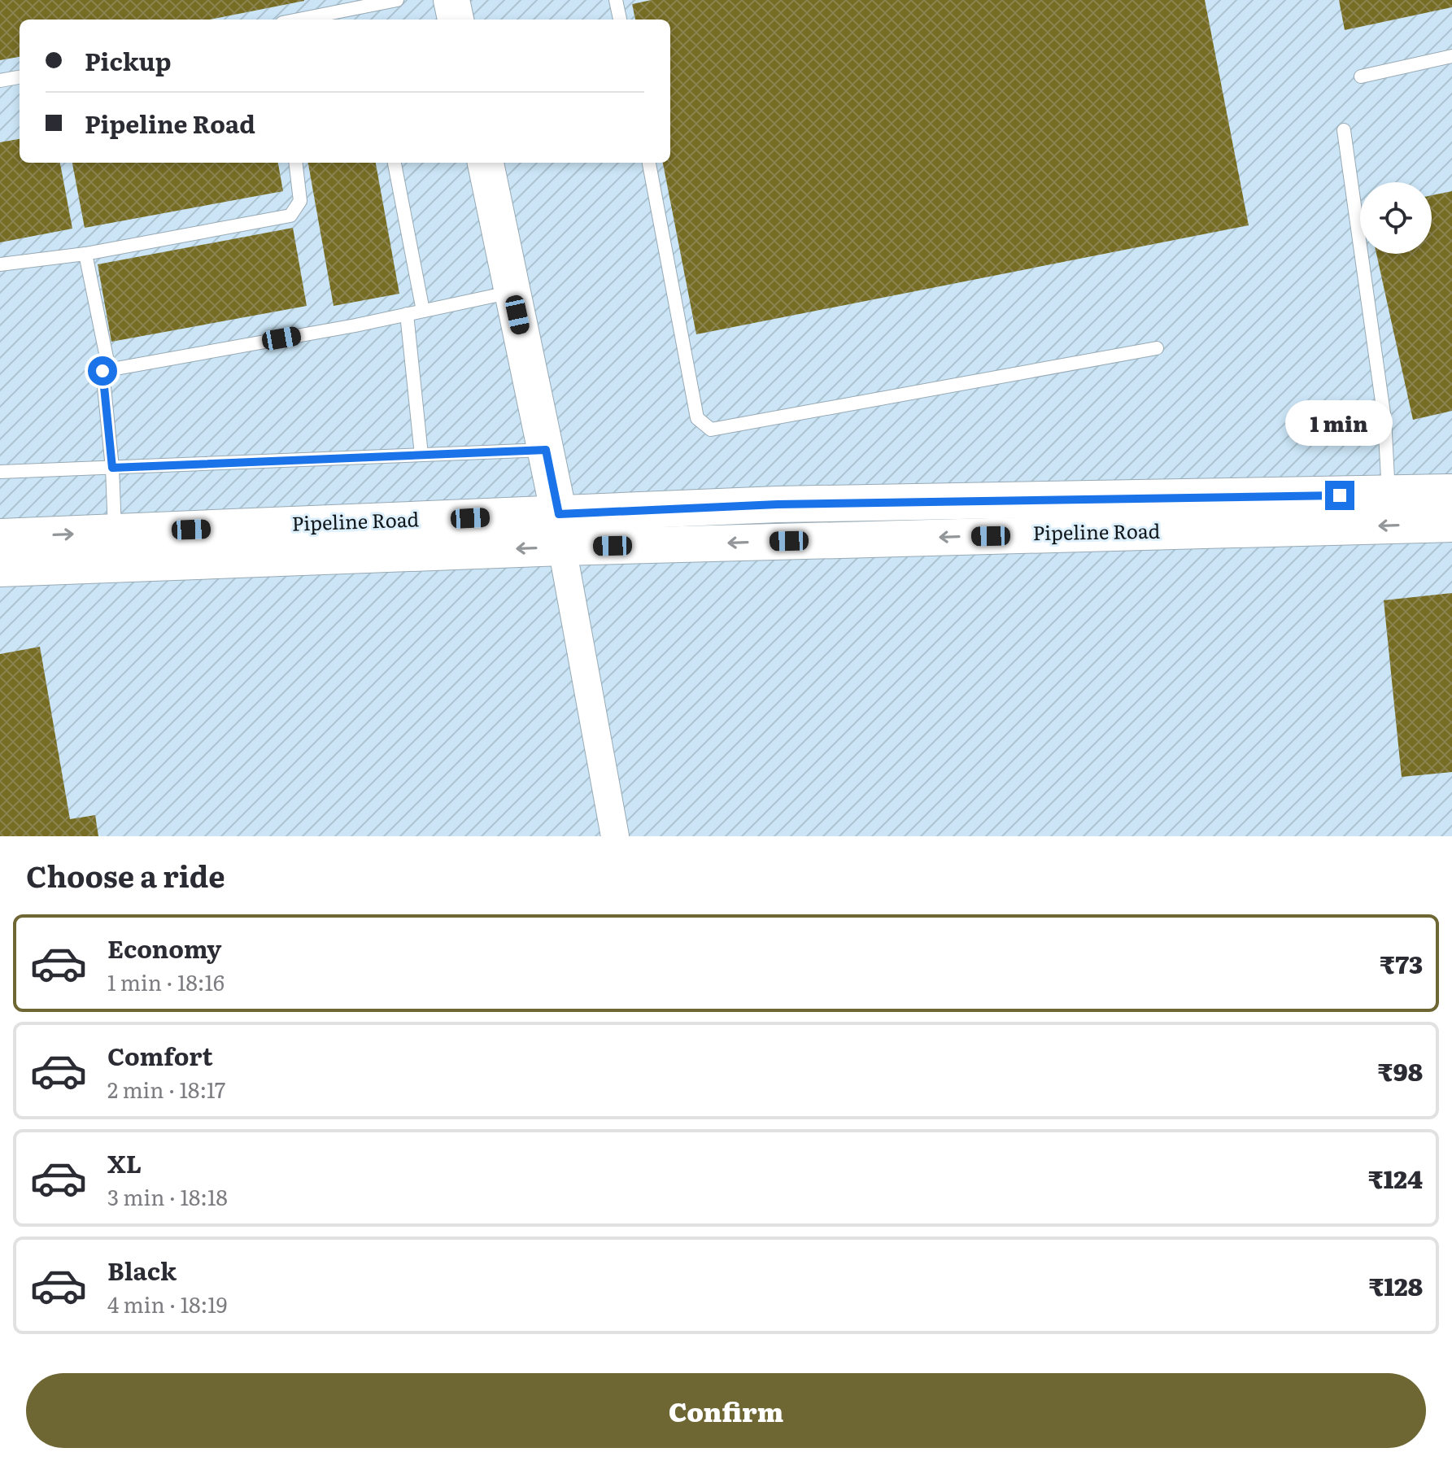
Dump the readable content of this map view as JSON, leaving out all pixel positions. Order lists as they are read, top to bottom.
{
  "streets": {
    "main road": ["Pipeline Road"]
  },
  "page": {
    "banner": ["Pickup", "Pipeline Road"],
    "bubble": "1 min",
    "heading": "Choose a ride",
    "list": [
      {
        "name": "Economy",
        "note": "1 min · 18:16",
        "value": "₹73"
      },
      {
        "name": "Comfort",
        "note": "2 min · 18:17",
        "value": "₹98"
      },
      {
        "name": "XL",
        "note": "3 min · 18:18",
        "value": "₹124"
      },
      {
        "name": "Black",
        "note": "4 min · 18:19",
        "value": "₹128"
      }
    ],
    "buttons": "Confirm"
  }
}
